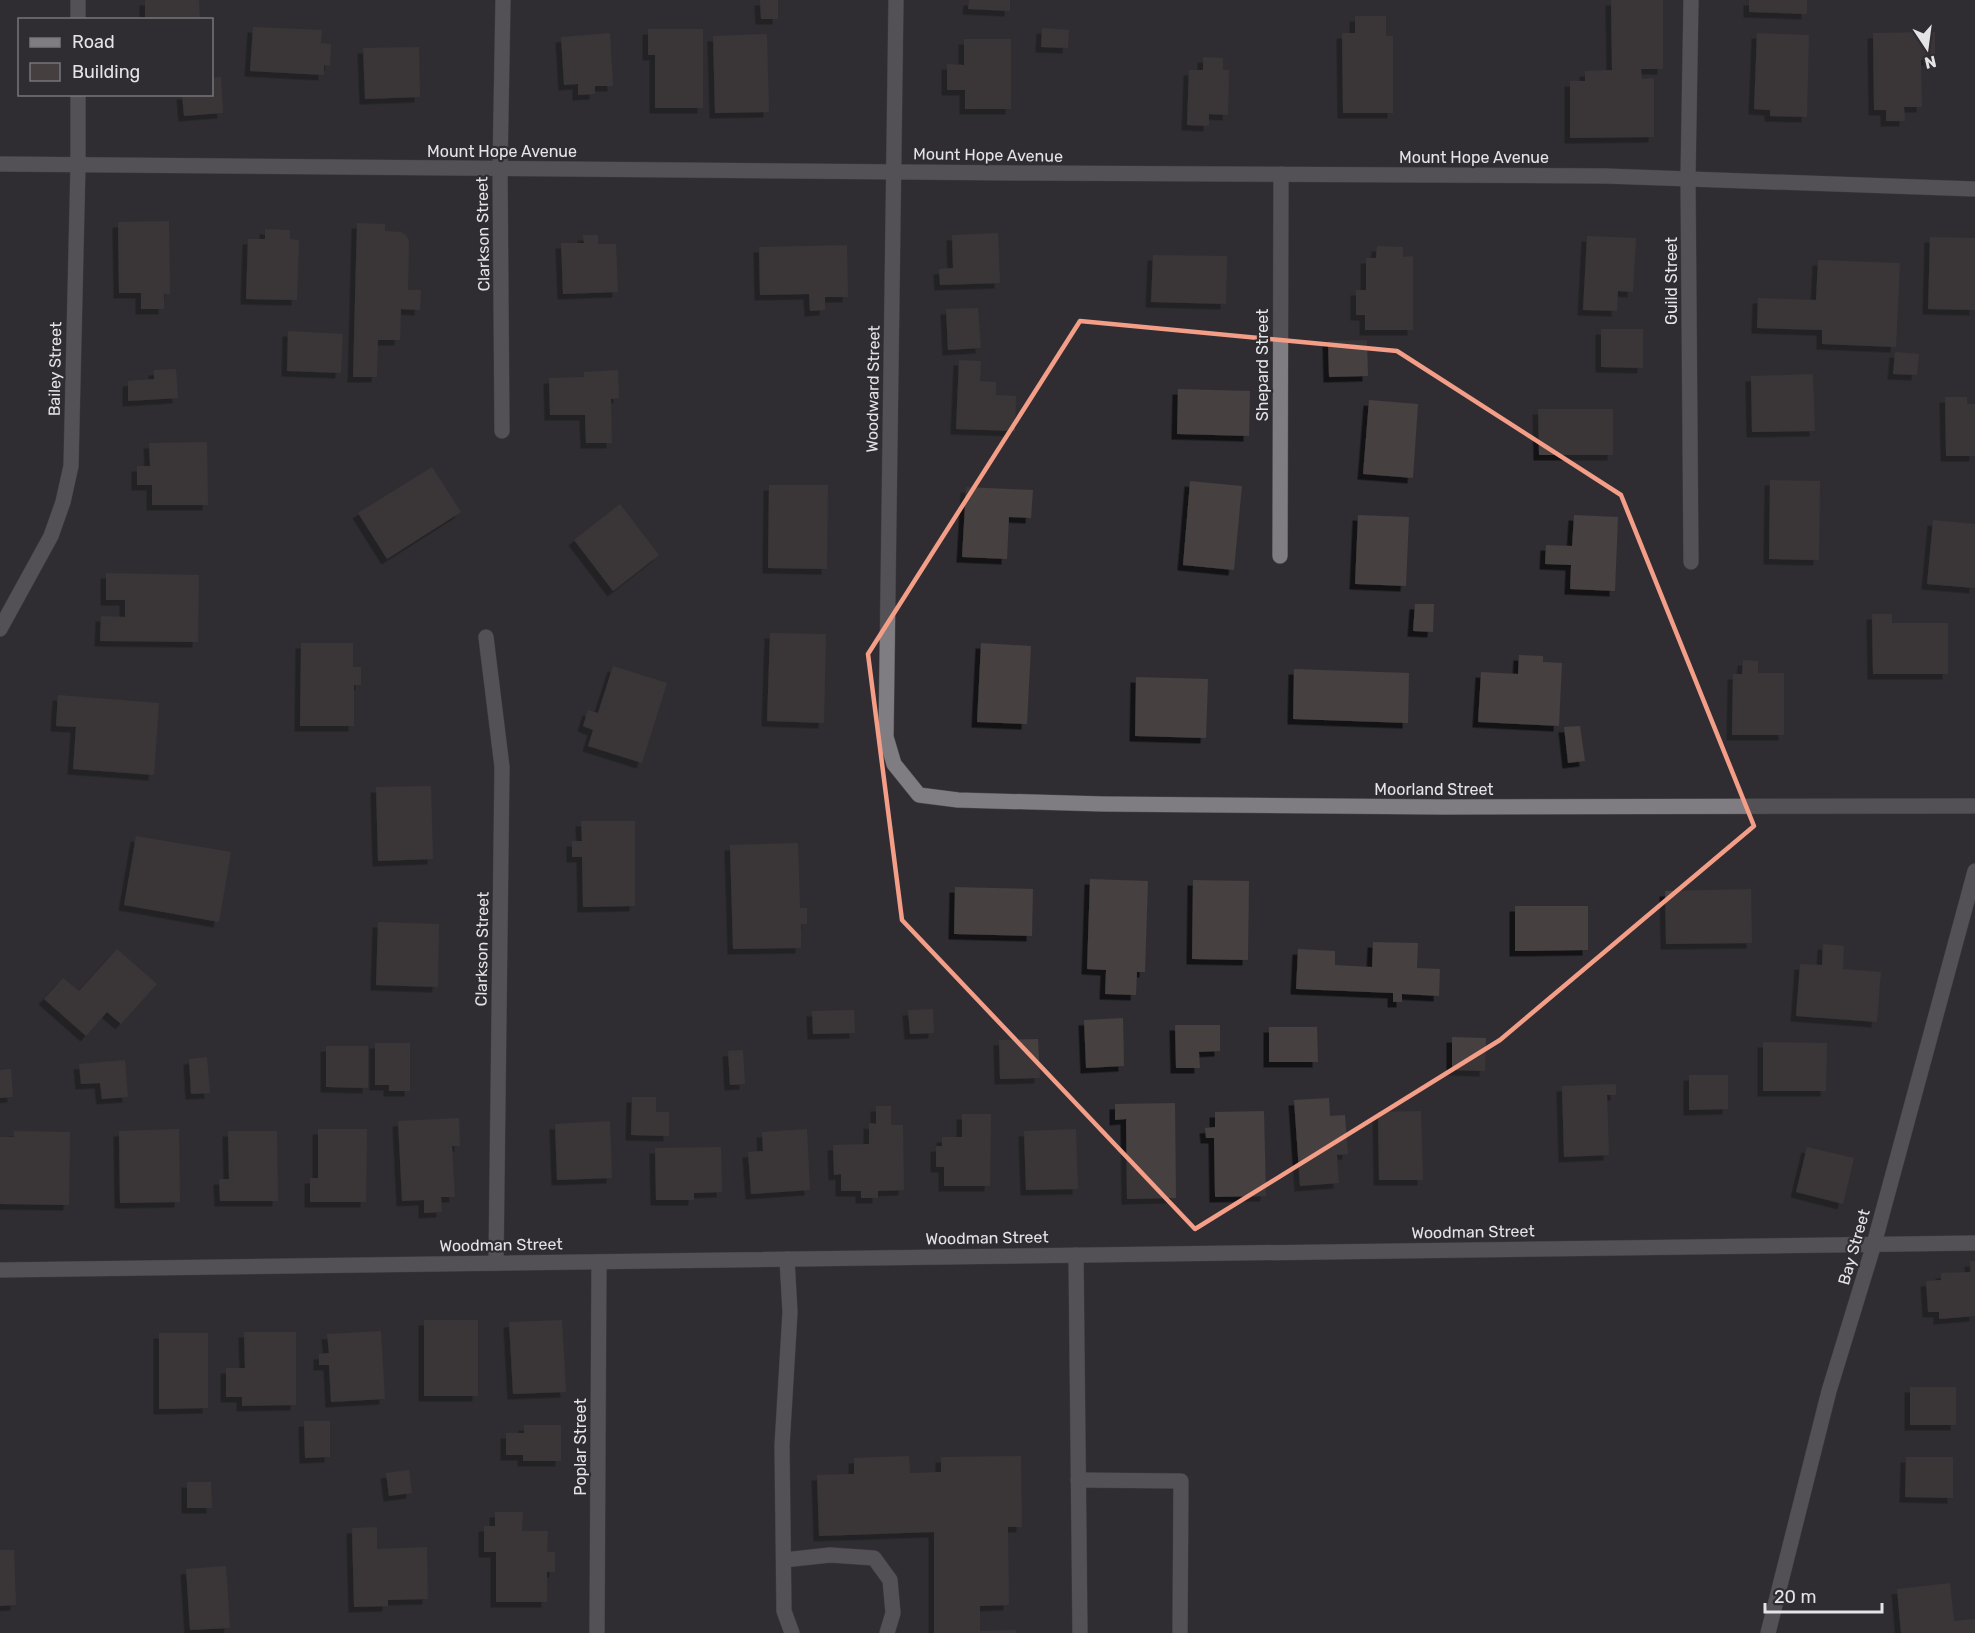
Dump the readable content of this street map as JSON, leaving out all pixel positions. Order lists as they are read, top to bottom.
{
  "streets": {
    "street": [
      "Mount Hope Avenue",
      "Clarkson Street",
      "Guild Street",
      "Shepard Street",
      "Bailey Street",
      "Woodward Street",
      "Moorland Street",
      "Woodman Street",
      "Bay Street",
      "Poplar Street"
    ]
  },
  "crossings": [
    ["Mount Hope Avenue", "Clarkson Street"],
    ["Mount Hope Avenue", "Guild Street"],
    ["Mount Hope Avenue", "Shepard Street"],
    ["Mount Hope Avenue", "Bailey Street"],
    ["Mount Hope Avenue", "Woodward Street"],
    ["Clarkson Street", "Woodman Street"],
    ["Woodward Street", "Moorland Street"],
    ["Woodman Street", "Bay Street"],
    ["Woodman Street", "Poplar Street"]
  ],
  "legend": ["Road", "Building"],
  "scale_bar": "20 m",
  "north": "bottom"
}
